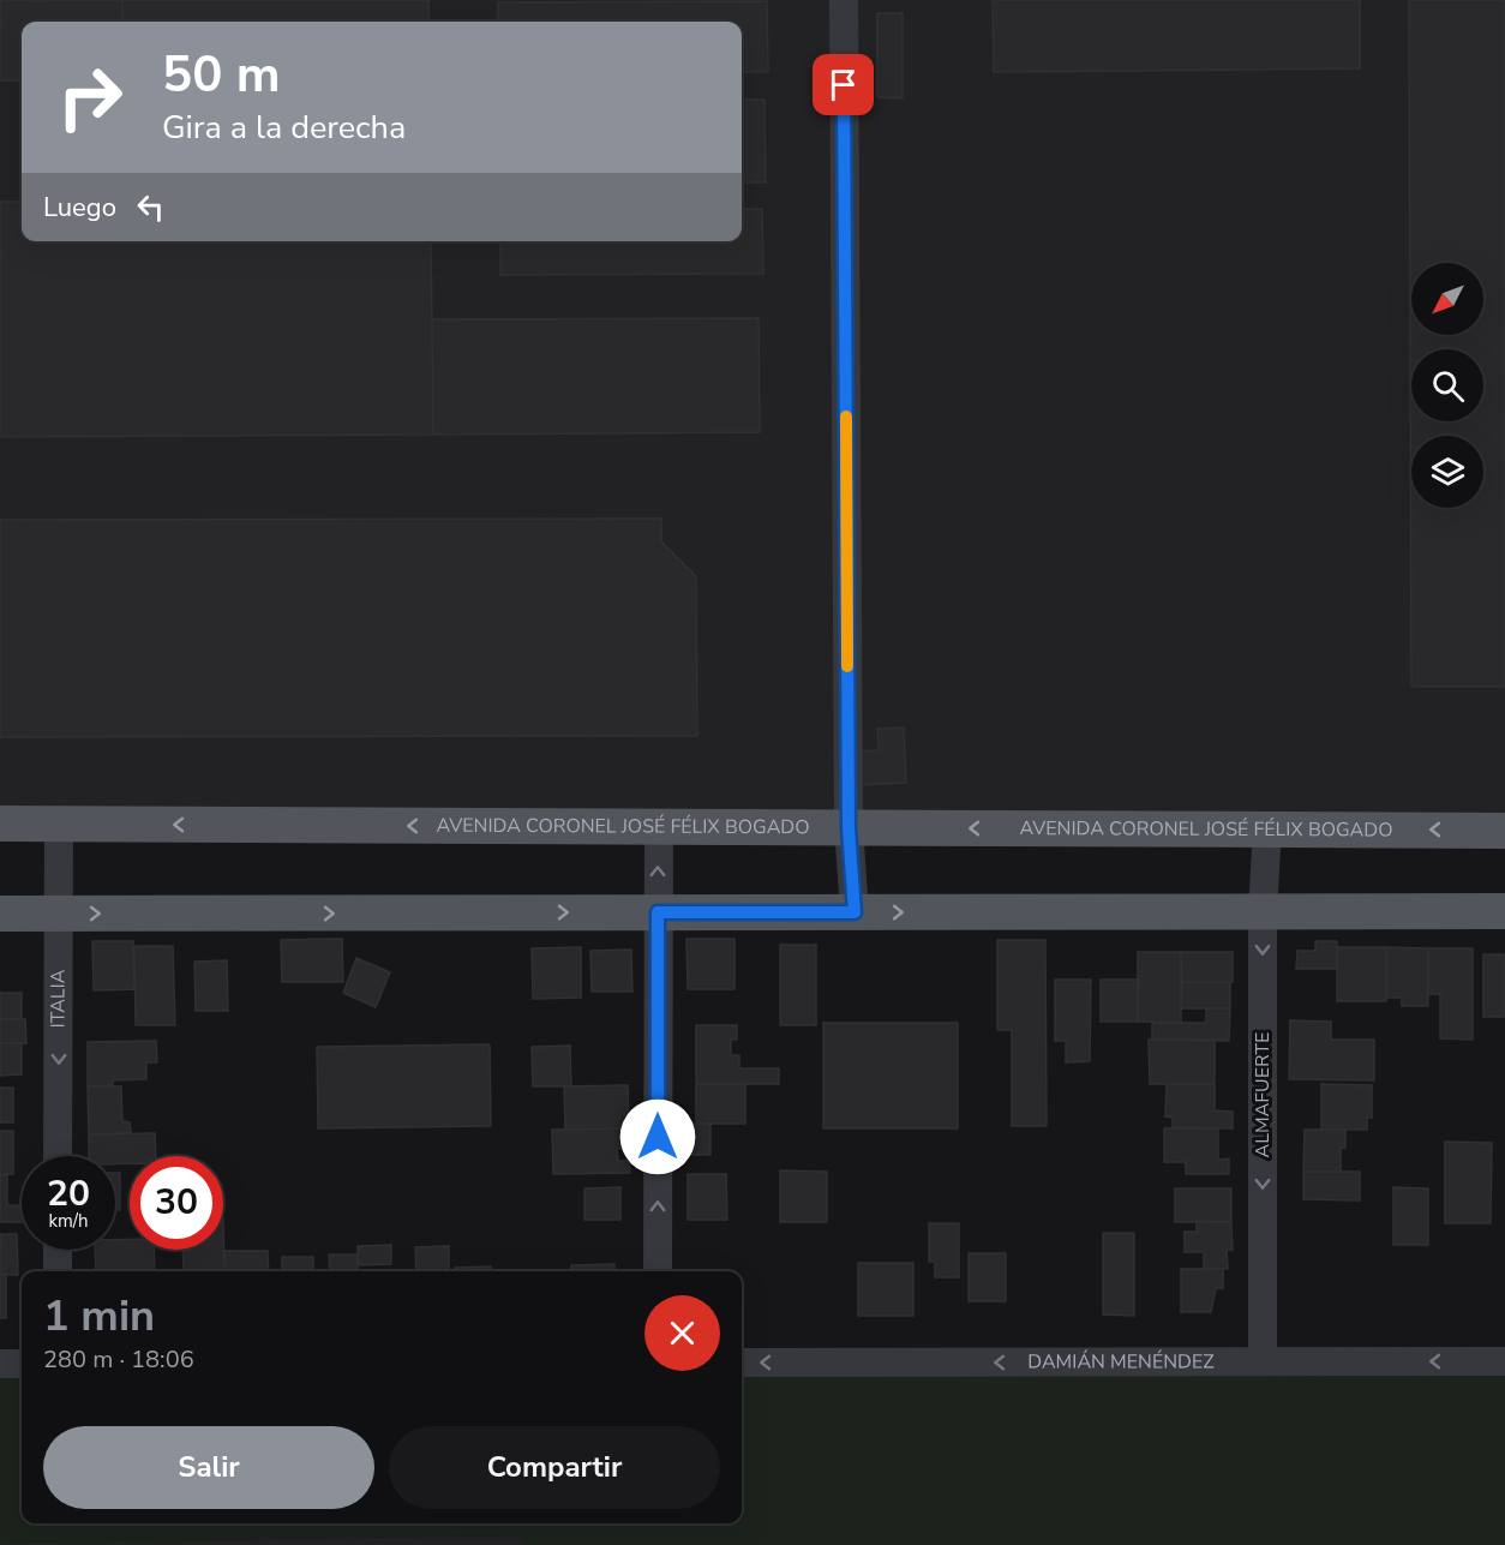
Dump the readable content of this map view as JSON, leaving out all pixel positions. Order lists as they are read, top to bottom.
{
  "streets": {
    "main road": ["AVENIDA CORONEL JOSÉ FÉLIX BOGADO"],
    "street": ["ITALIA", "ALMAFUERTE", "DAMIÁN MENÉNDEZ"]
  },
  "crossings": [
    ["AVENIDA CORONEL JOSÉ FÉLIX BOGADO", "ITALIA"],
    ["AVENIDA CORONEL JOSÉ FÉLIX BOGADO", "ALMAFUERTE"],
    ["ALMAFUERTE", "DAMIÁN MENÉNDEZ"]
  ],
  "one_way": ["ITALIA", "ALMAFUERTE", "DAMIÁN MENÉNDEZ"],
  "north": "bottom left",
  "page": {
    "turn": ["50 m", "Gira a la derecha"],
    "then": "Luego",
    "speed": "20 km/h",
    "limit": "30",
    "heading": ["1 min", "280 m · 18:06"],
    "buttons": ["Salir", "Compartir"]
  }
}
